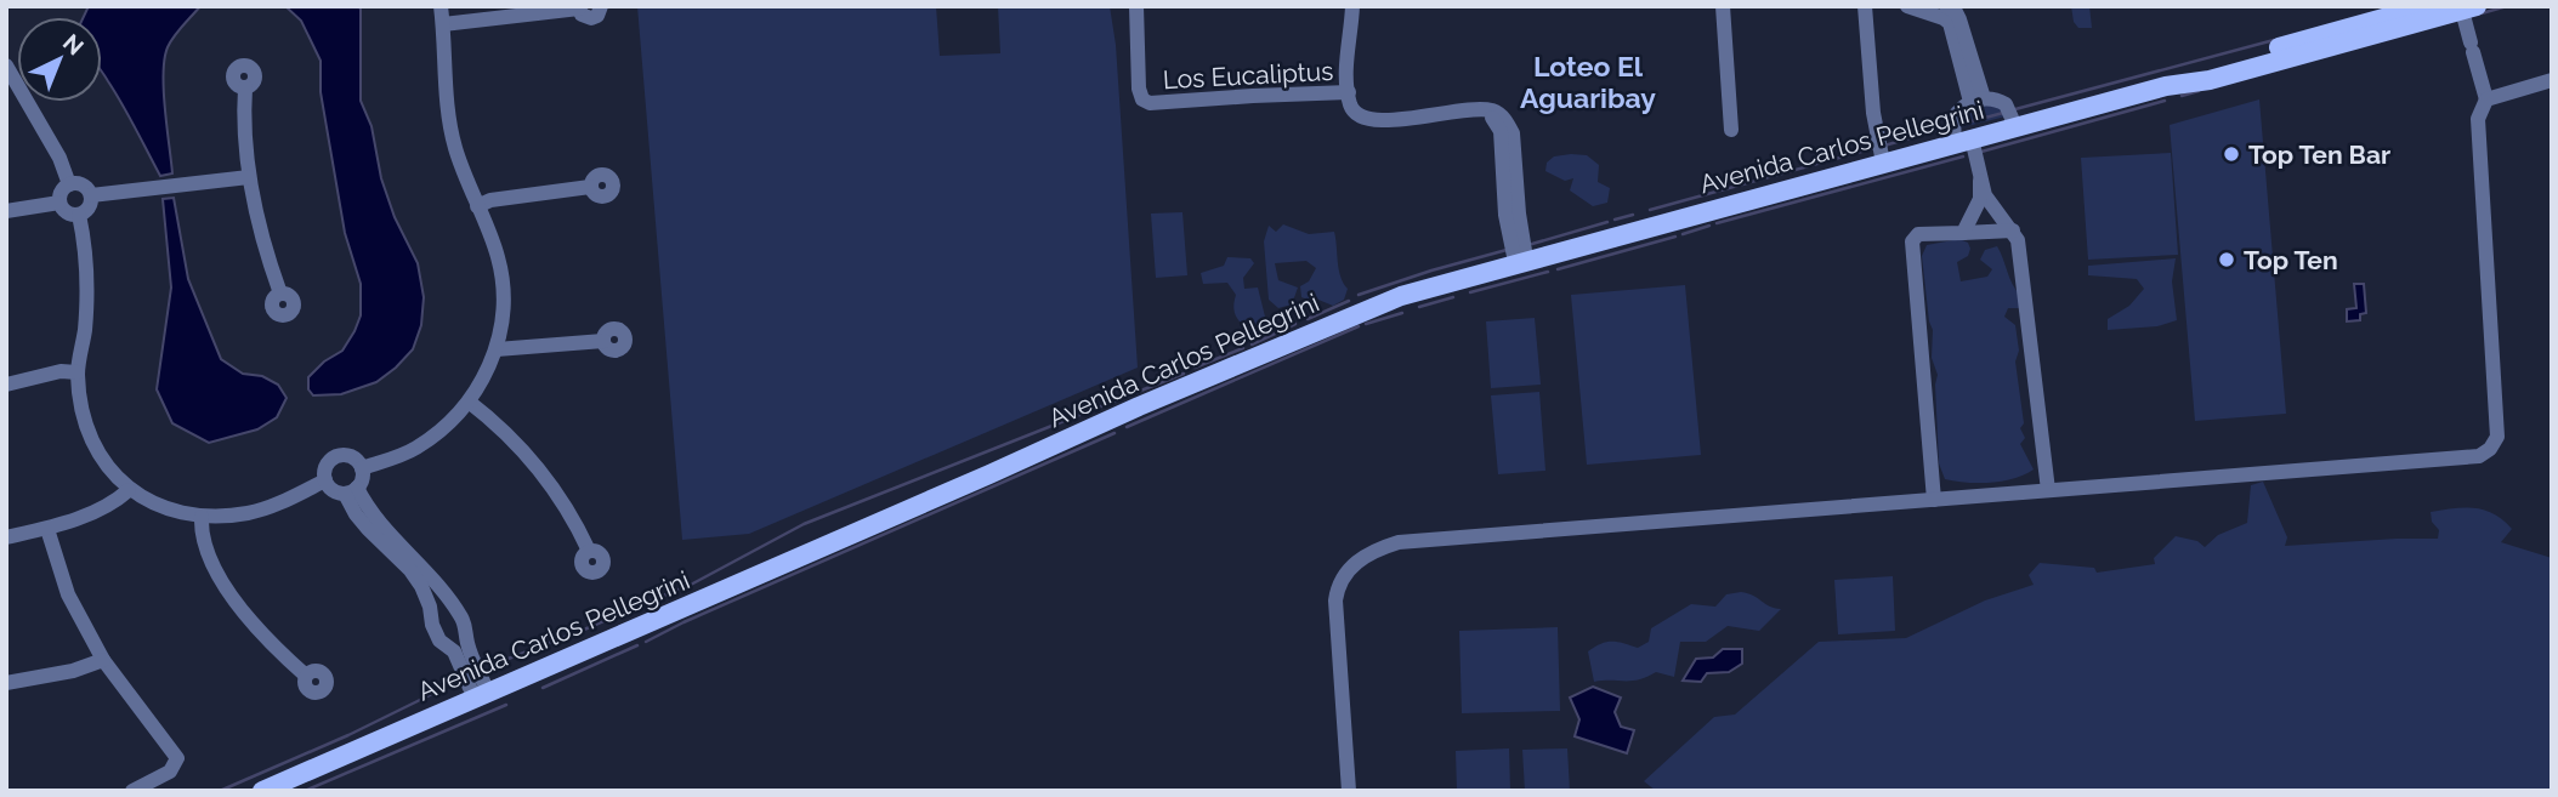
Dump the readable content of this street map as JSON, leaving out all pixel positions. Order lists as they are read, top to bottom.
{
  "streets": {
    "main road": ["Avenida Carlos Pellegrini"],
    "street": ["Los Eucaliptus"]
  },
  "districts": ["Loteo El Aguaribay"],
  "places": ["Top Ten Bar", "Top Ten"],
  "north": "top right"
}
